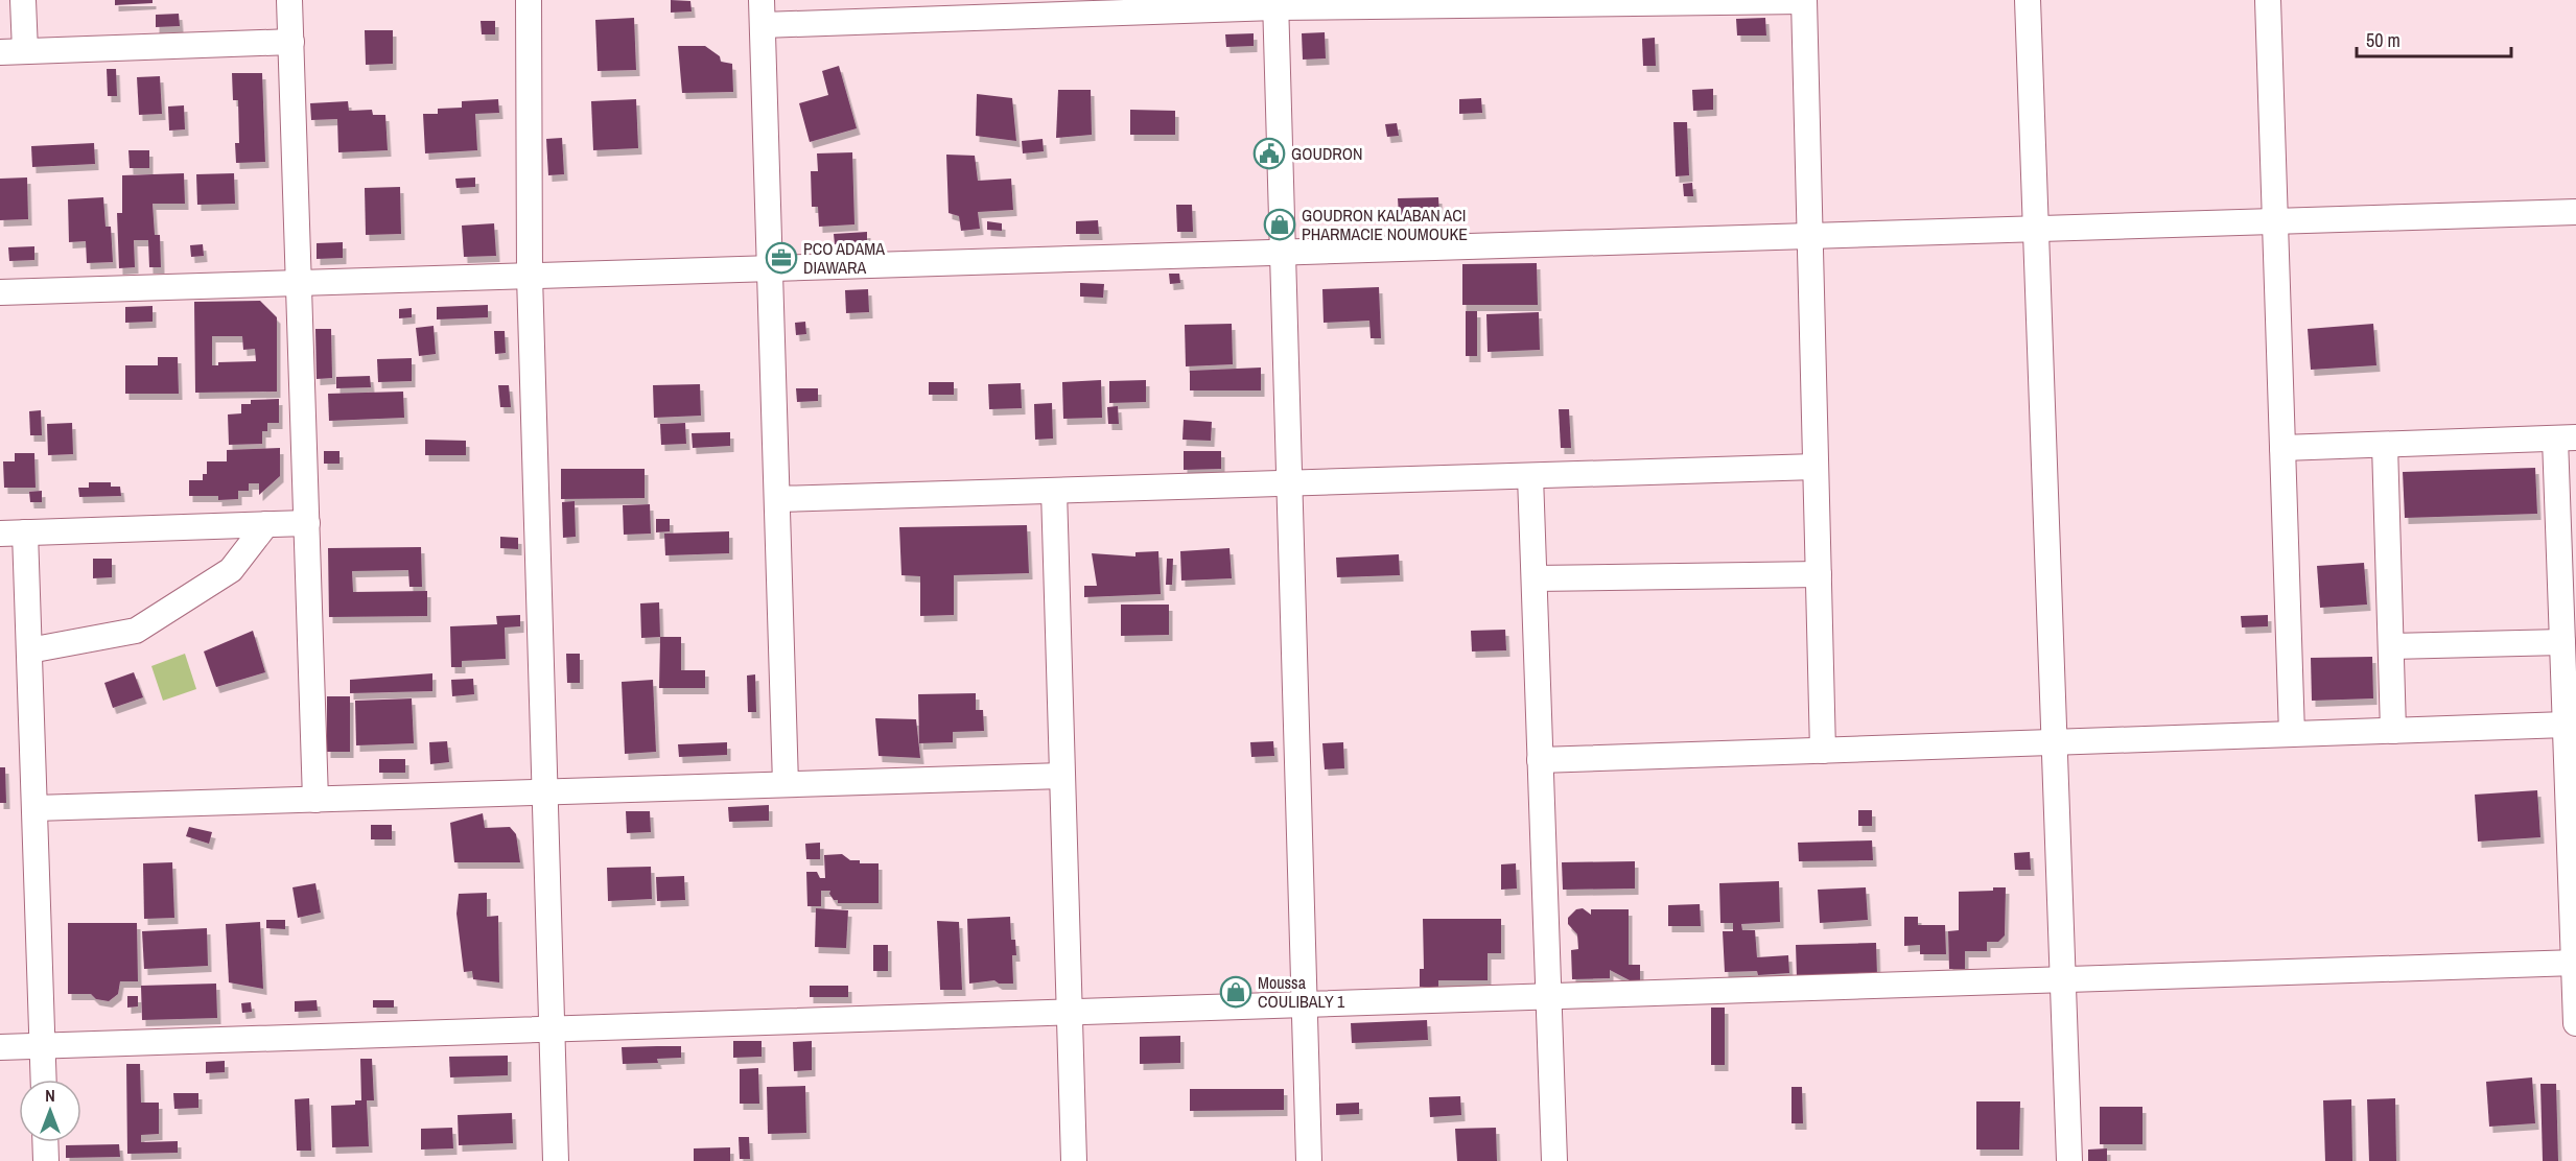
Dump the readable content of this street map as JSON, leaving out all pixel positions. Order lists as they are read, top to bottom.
{
  "places": {
    "public building": ["GOUDRON"],
    "shop": ["GOUDRON KALABAN ACI PHARMACIE NOUMOUKE", "Moussa COULIBALY 1"],
    "office": ["PCO ADAMA DIAWARA"]
  },
  "scale_bar": "50 m",
  "north": "top"
}
